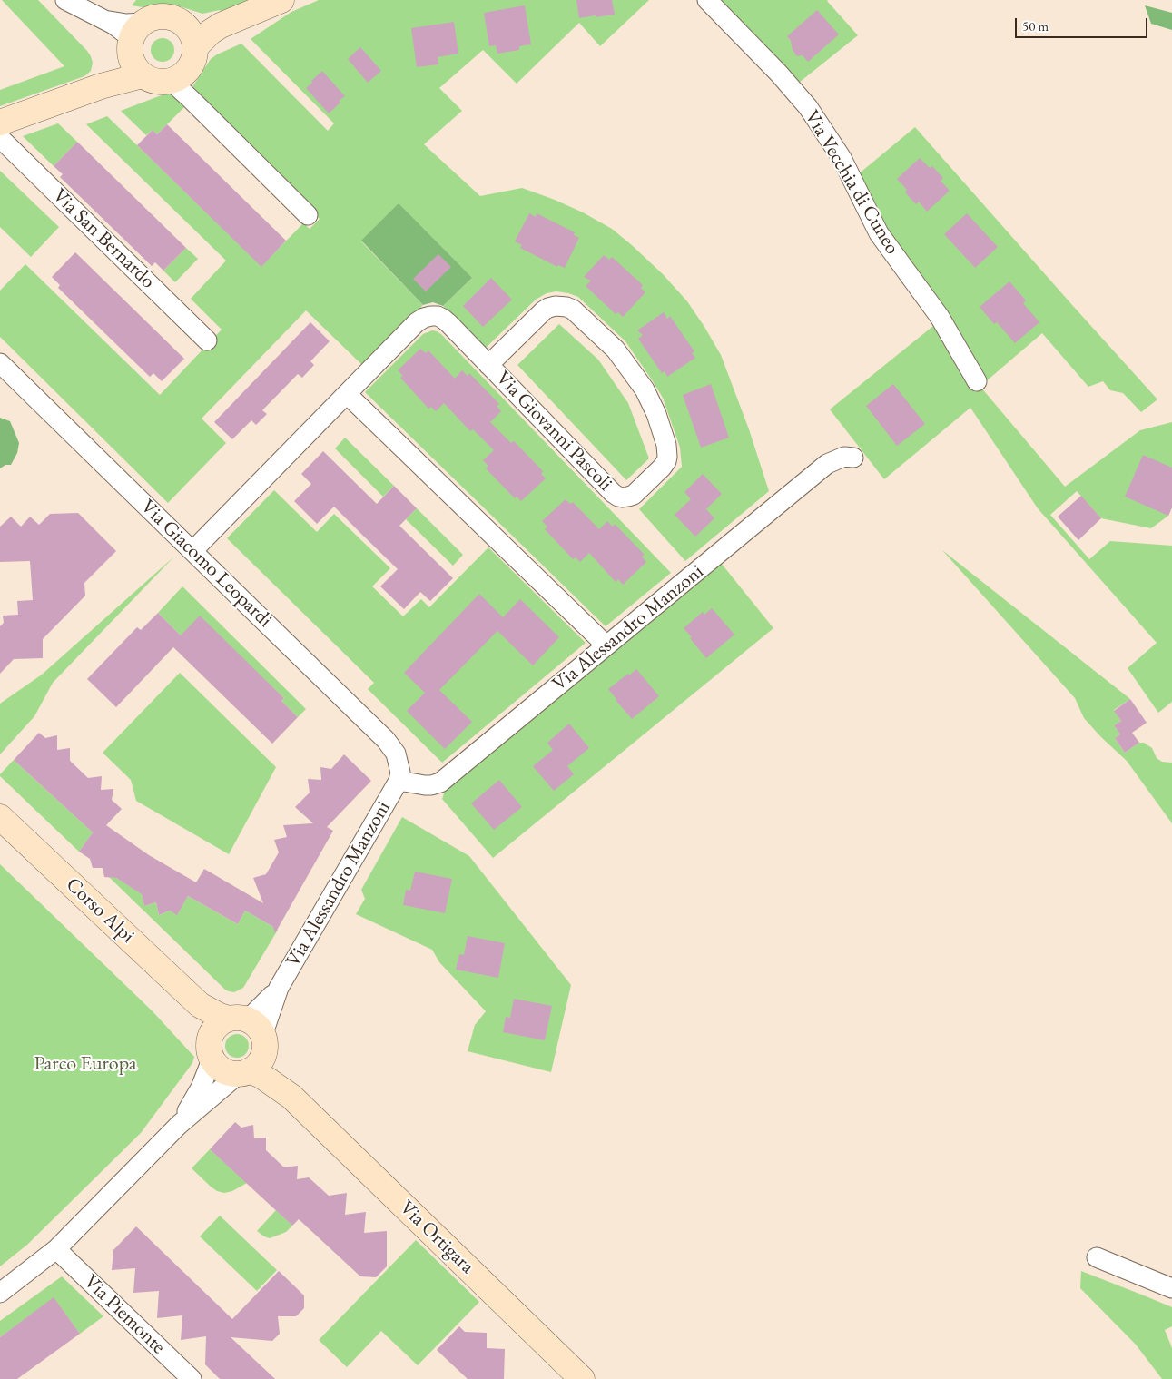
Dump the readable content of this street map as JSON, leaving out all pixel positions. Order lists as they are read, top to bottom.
{
  "streets": {
    "street": [
      "Via Vecchia di Cuneo",
      "Via San Bernardo",
      "Via Giovanni Pascoli",
      "Via Giacomo Leopardi",
      "Via Alessandro Manzoni",
      "Corso Alpi",
      "Via Ortigara",
      "Via Piemonte"
    ]
  },
  "crossings": [
    ["Via Giovanni Pascoli", "Via Giacomo Leopardi"],
    ["Via Giacomo Leopardi", "Via Alessandro Manzoni"],
    ["Via Alessandro Manzoni", "Corso Alpi"],
    ["Via Alessandro Manzoni", "Via Ortigara"],
    ["Via Alessandro Manzoni", "Via Piemonte"],
    ["Corso Alpi", "Via Ortigara"]
  ],
  "parks": ["Parco Europa"],
  "scale_bar": "50 m"
}
